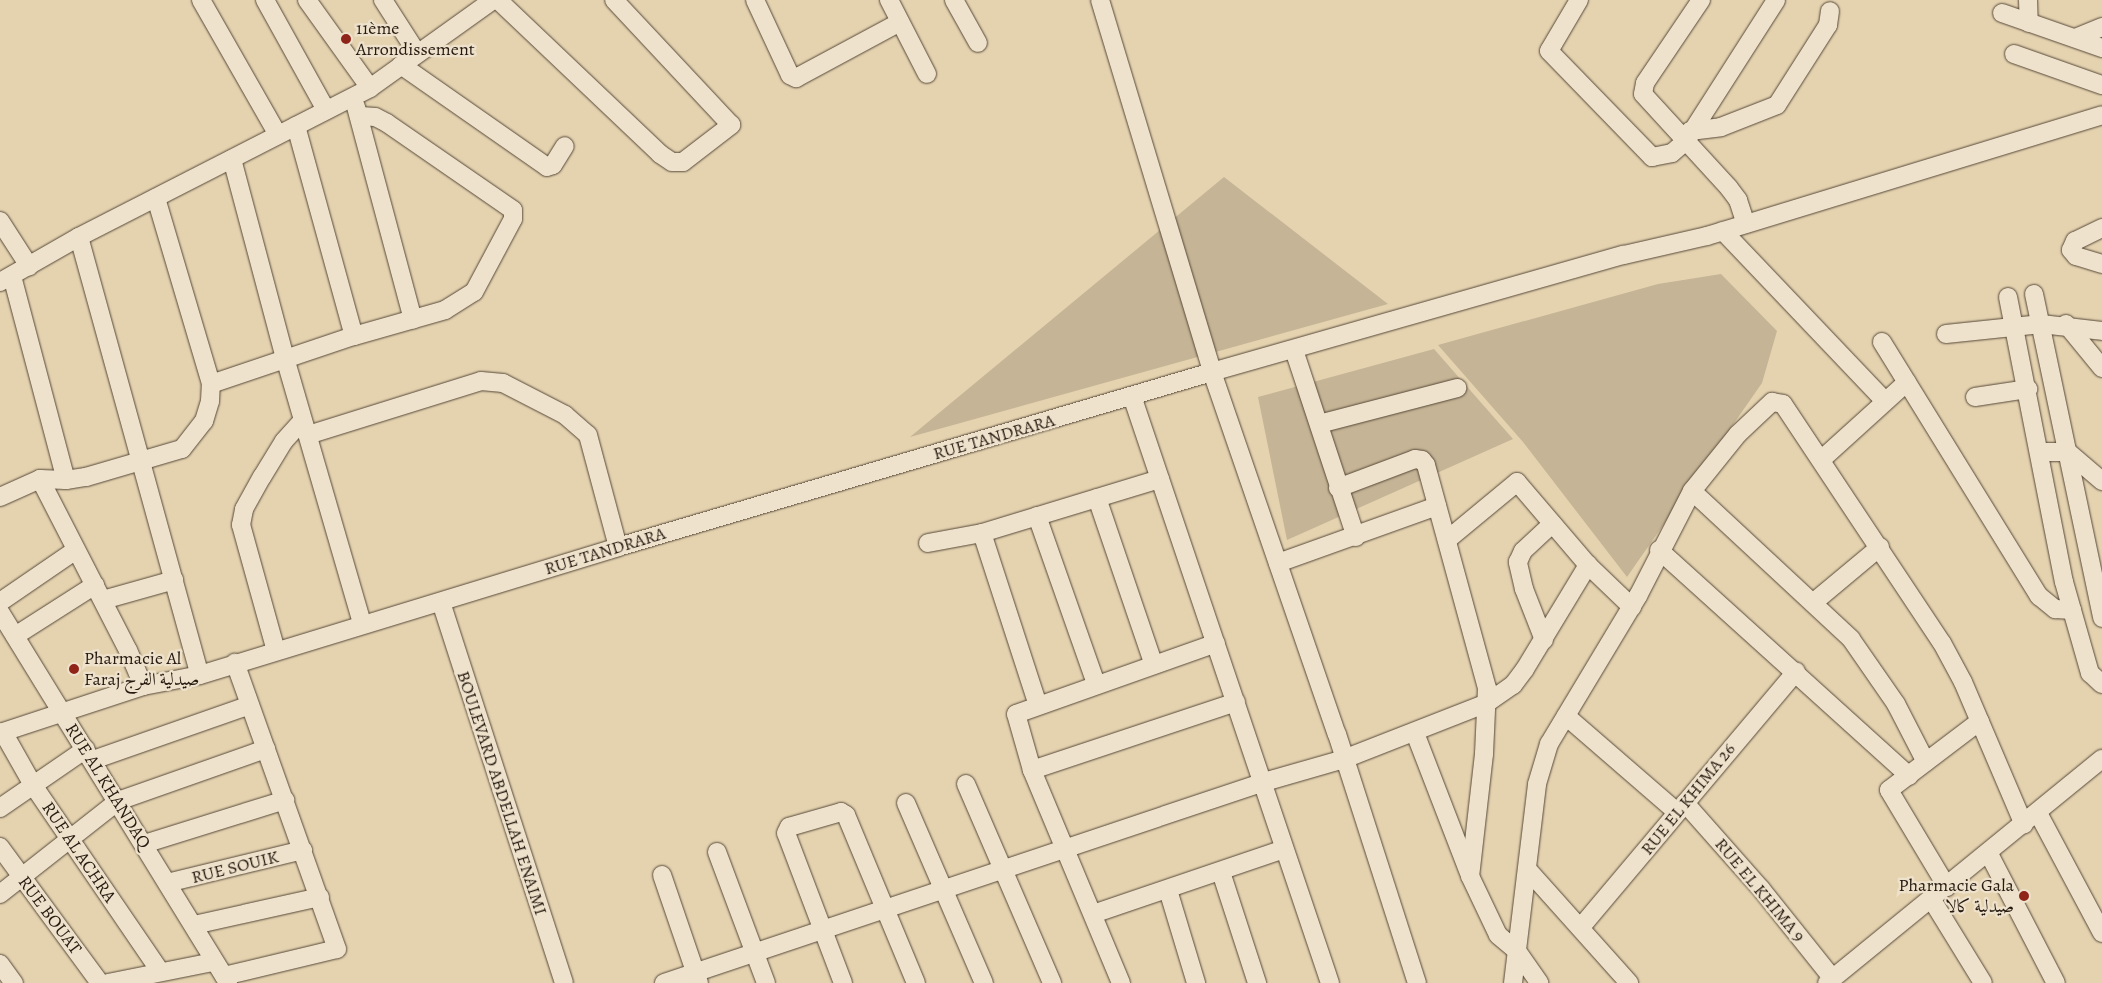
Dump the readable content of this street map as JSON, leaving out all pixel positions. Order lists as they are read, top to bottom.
{
  "streets": {
    "street": [
      "RUE TANDRARA",
      "RUE AL KHANDAQ",
      "BOULEVARD ABDELLAH ENAIMI",
      "RUE EL KHIMA 26",
      "RUE AL ACHRA",
      "RUE SOUIK",
      "RUE EL KHIMA 9",
      "RUE BOUAT"
    ]
  },
  "crossings": [
    ["RUE TANDRARA", "RUE AL KHANDAQ"],
    ["RUE TANDRARA", "BOULEVARD ABDELLAH ENAIMI"],
    ["RUE TANDRARA", "RUE AL ACHRA"],
    ["RUE AL KHANDAQ", "RUE SOUIK"],
    ["RUE EL KHIMA 26", "RUE EL KHIMA 9"]
  ],
  "places": ["11ème Arrondissement", "Pharmacie Al Faraj صيدلية الفرج", "Pharmacie Gala صيدلية كالا"]
}
